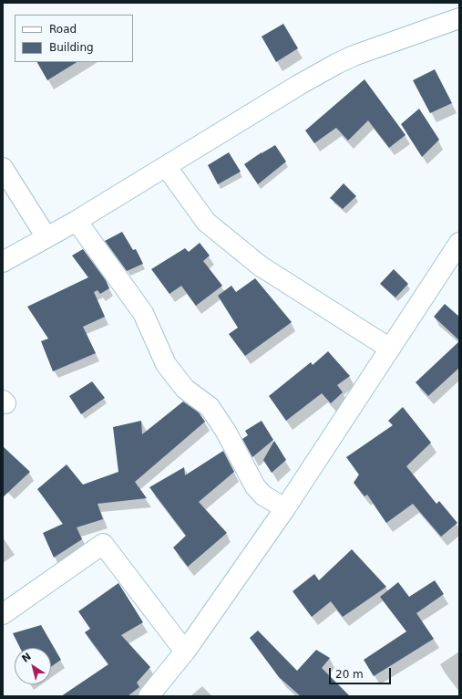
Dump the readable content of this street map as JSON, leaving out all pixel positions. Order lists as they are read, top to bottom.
{
  "legend": ["Road", "Building"],
  "scale_bar": "20 m",
  "north": "top left"
}
